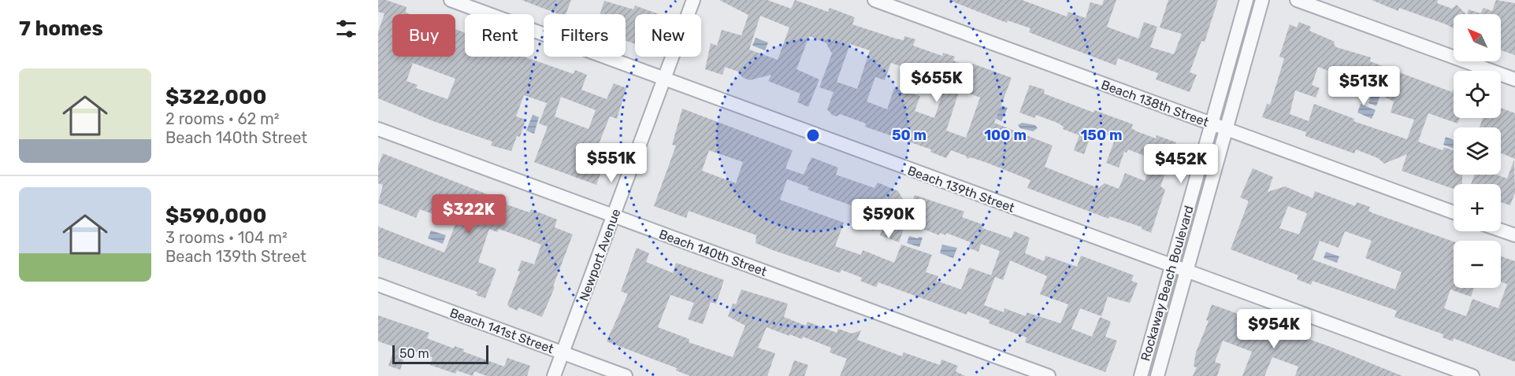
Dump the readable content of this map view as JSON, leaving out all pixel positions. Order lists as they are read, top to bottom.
{
  "streets": {
    "street": [
      "Beach 138th Street",
      "Beach 139th Street",
      "Beach 140th Street",
      "Newport Avenue",
      "Rockaway Beach Boulevard",
      "Beach 141st Street"
    ]
  },
  "crossings": [
    ["Beach 138th Street", "Rockaway Beach Boulevard"],
    ["Beach 139th Street", "Newport Avenue"],
    ["Beach 139th Street", "Rockaway Beach Boulevard"],
    ["Beach 140th Street", "Newport Avenue"],
    ["Newport Avenue", "Beach 141st Street"]
  ],
  "scale_bar": "50 m",
  "north": "top left",
  "page": {
    "heading": "7 homes",
    "map_buttons": ["+", "−"],
    "chip": [
      "Buy",
      "Rent",
      "Filters",
      "New"
    ],
    "list": [
      {
        "name": "$322,000",
        "note": "2 rooms · 62 m² · Beach 140th Street"
      },
      {
        "name": "$590,000",
        "note": "3 rooms · 104 m² · Beach 139th Street"
      }
    ],
    "price": [
      "$655K",
      "$513K",
      "$551K",
      "$452K",
      "$322K",
      "$590K",
      "$954K"
    ],
    "scale": "50 m"
  },
  "rings": ["50 m", "100 m", "150 m"]
}
